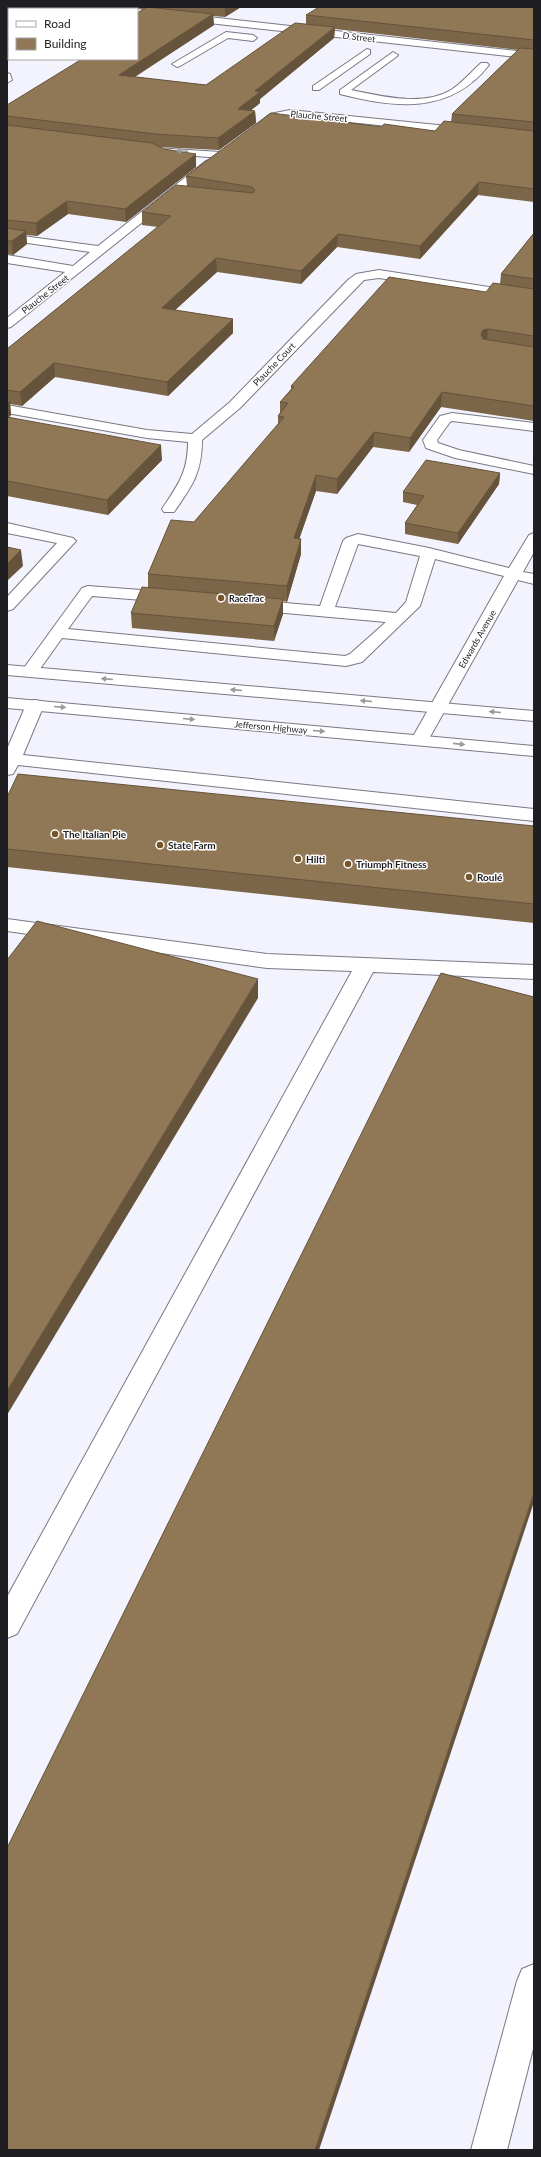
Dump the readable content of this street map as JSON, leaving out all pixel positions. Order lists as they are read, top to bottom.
{
  "streets": {
    "street": [
      "D Street",
      "Plauche Street",
      "Plauche Court",
      "Edwards Avenue",
      "Jefferson Highway"
    ]
  },
  "crossings": [
    ["Edwards Avenue", "Jefferson Highway"]
  ],
  "places": [
    "RaceTrac",
    "The Italian Pie",
    "State Farm",
    "Hilti",
    "Triumph Fitness",
    "Roulé"
  ],
  "legend": ["Road", "Building"]
}
